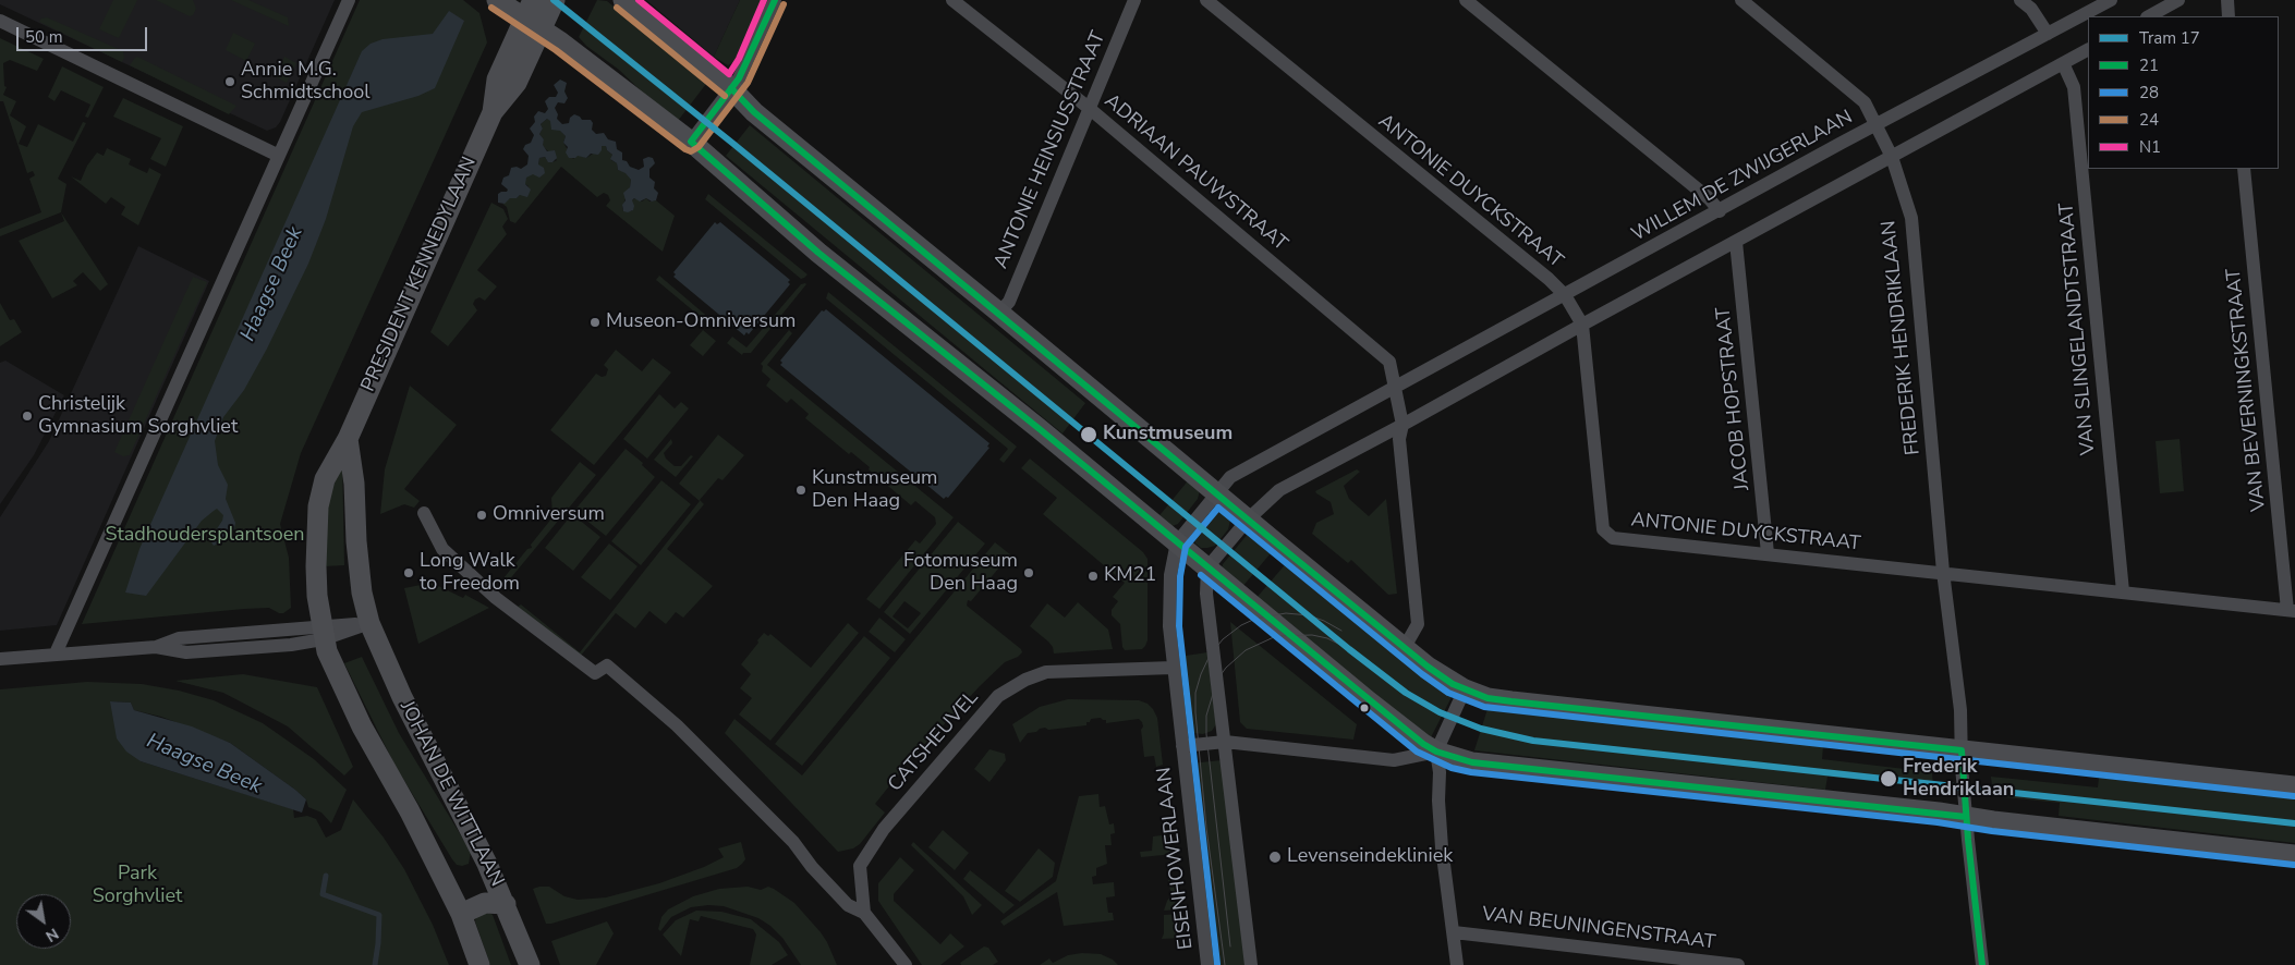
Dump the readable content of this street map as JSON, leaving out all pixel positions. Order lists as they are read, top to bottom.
{
  "streets": {
    "street": [
      "ANTONIE HEINSIUSSTRAAT",
      "ADRIAAN PAUWSTRAAT",
      "WILLEM DE ZWIJGERLAAN",
      "ANTONIE DUYCKSTRAAT",
      "PRESIDENT KENNEDYLAAN",
      "VAN SLINGELANDTSTRAAT",
      "FREDERIK HENDRIKLAAN",
      "VAN BEVERNINGKSTRAAT",
      "JACOB HOPSTRAAT",
      "CATSHEUVEL",
      "JOHAN DE WITTLAAN",
      "EISENHOWERLAAN",
      "VAN BEUNINGENSTRAAT"
    ]
  },
  "crossings": [
    ["ANTONIE HEINSIUSSTRAAT", "ADRIAAN PAUWSTRAAT"],
    ["ADRIAAN PAUWSTRAAT", "WILLEM DE ZWIJGERLAAN"],
    ["WILLEM DE ZWIJGERLAAN", "ANTONIE DUYCKSTRAAT"],
    ["WILLEM DE ZWIJGERLAAN", "FREDERIK HENDRIKLAAN"],
    ["WILLEM DE ZWIJGERLAAN", "EISENHOWERLAAN"],
    ["ANTONIE DUYCKSTRAAT", "VAN SLINGELANDTSTRAAT"],
    ["ANTONIE DUYCKSTRAAT", "FREDERIK HENDRIKLAAN"],
    ["ANTONIE DUYCKSTRAAT", "VAN BEVERNINGKSTRAAT"],
    ["ANTONIE DUYCKSTRAAT", "JACOB HOPSTRAAT"],
    ["CATSHEUVEL", "EISENHOWERLAAN"]
  ],
  "water": ["Haagse Beek"],
  "parks": ["Stadhoudersplantsoen", "Park Sorghvliet"],
  "places": [
    "Annie M.G. Schmidtschool",
    "Museon-Omniversum",
    "Christelijk Gymnasium Sorghvliet",
    "Kunstmuseum",
    "Kunstmuseum Den Haag",
    "Omniversum",
    "Long Walk to Freedom",
    "Fotomuseum Den Haag",
    "KM21",
    "Frederik Hendriklaan",
    "Levenseindekliniek"
  ],
  "lines": [
    "tram line 17",
    "transit line 21",
    "transit line N1",
    "transit line 24",
    "transit line 28"
  ],
  "legend": [
    "Tram 17",
    "21",
    "28",
    "24",
    "N1"
  ],
  "scale_bar": "50 m",
  "north": "bottom right"
}
